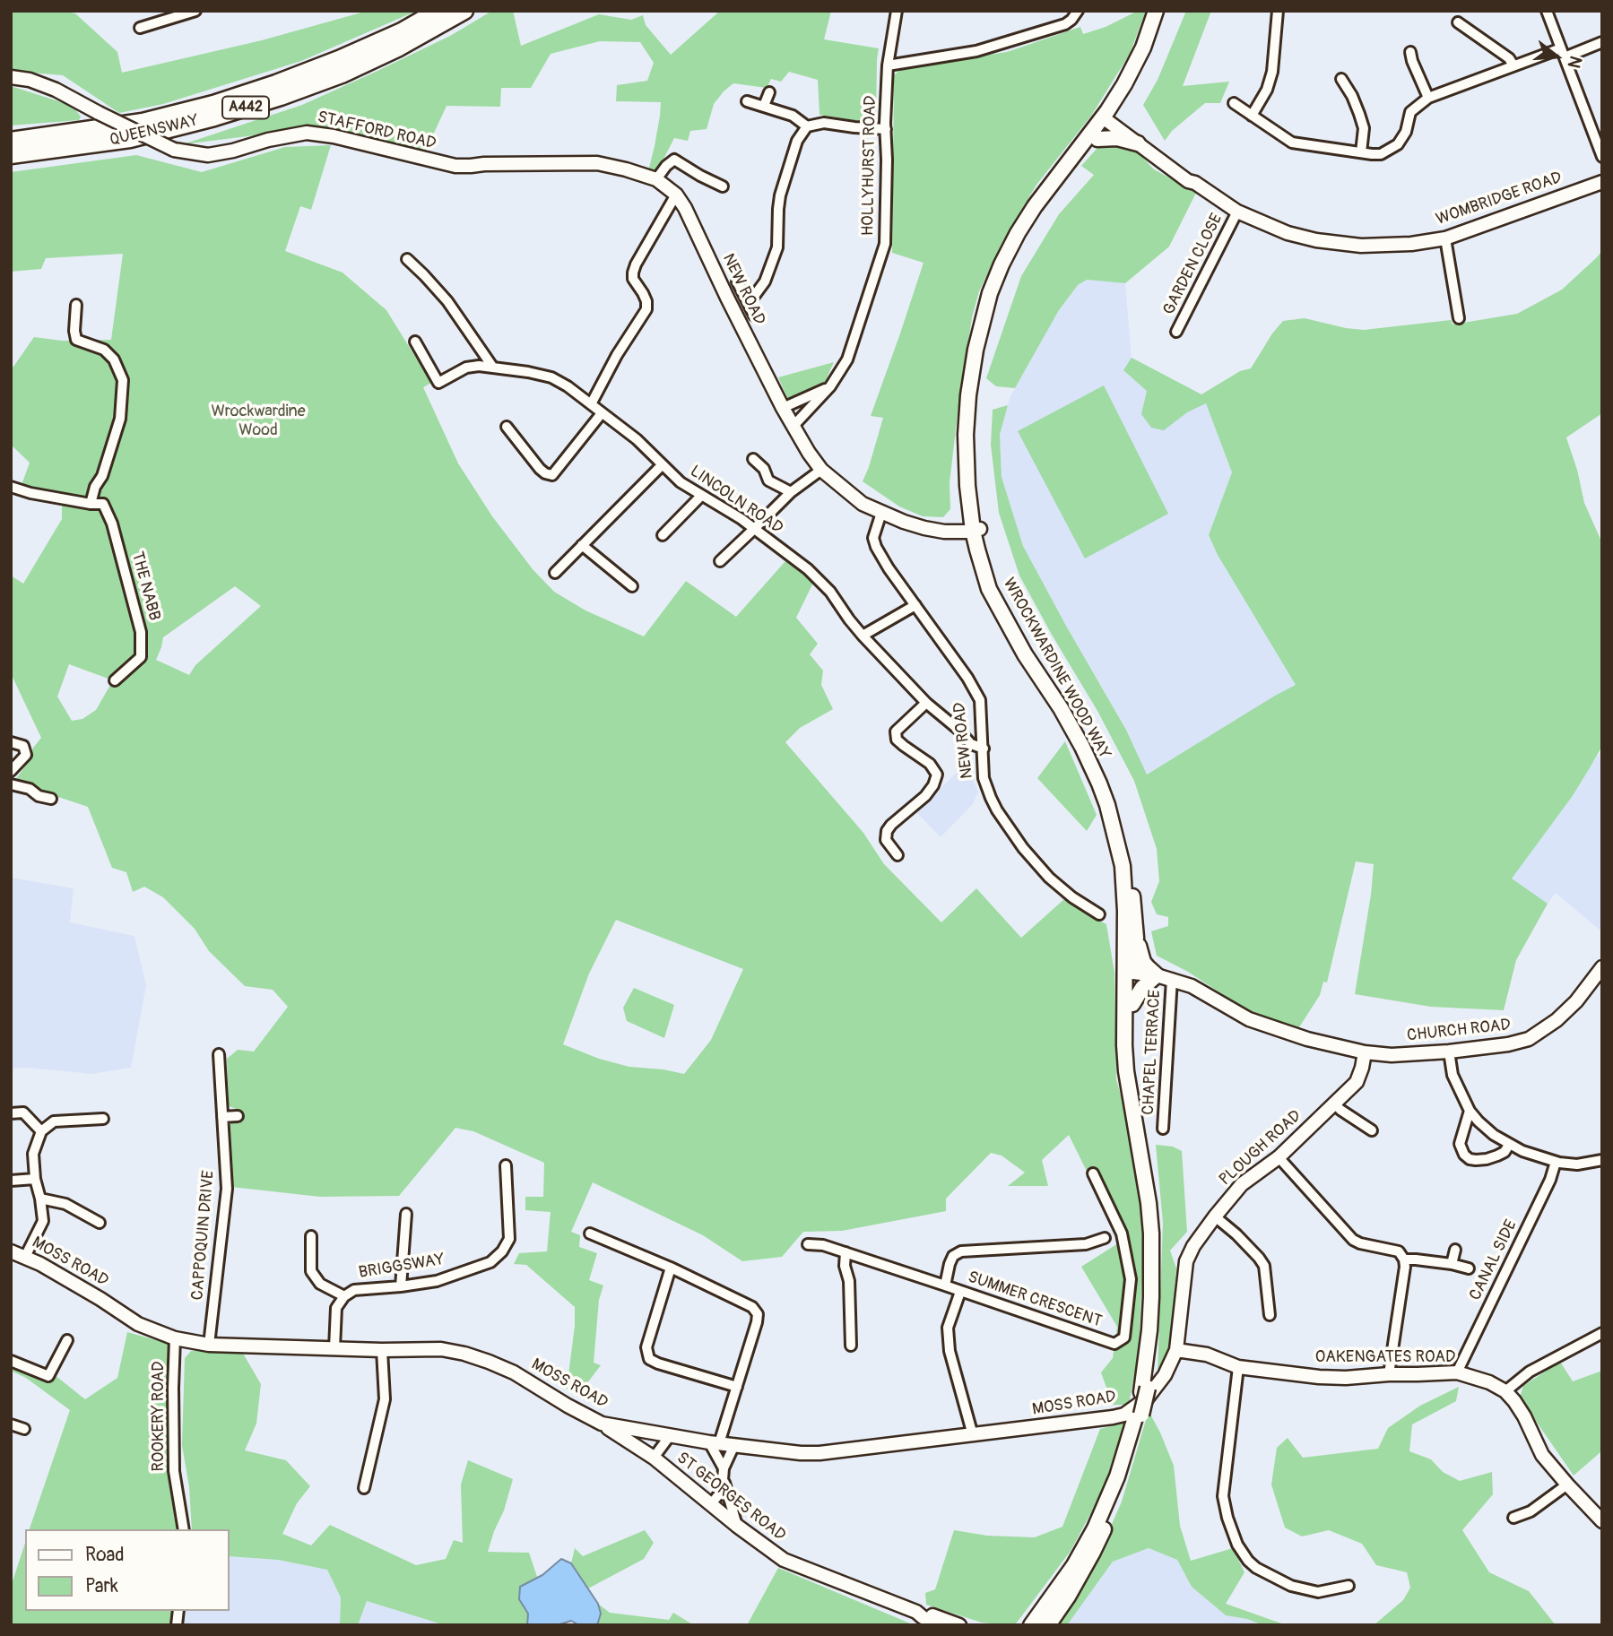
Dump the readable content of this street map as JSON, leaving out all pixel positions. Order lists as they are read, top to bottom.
{
  "streets": {
    "highway": ["A442", "QUEENSWAY"],
    "main road": ["WROCKWARDINE WOOD WAY"],
    "street": [
      "STAFFORD ROAD",
      "HOLLYHURST ROAD",
      "WOMBRIDGE ROAD",
      "GARDEN CLOSE",
      "NEW ROAD",
      "LINCOLN ROAD",
      "THE NABB",
      "CHURCH ROAD",
      "CHAPEL TERRACE",
      "PLOUGH ROAD",
      "CAPPOQUIN DRIVE",
      "CANAL SIDE",
      "MOSS ROAD",
      "BRIGGSWAY",
      "SUMMER CRESCENT",
      "OAKENGATES ROAD",
      "ROOKERY ROAD",
      "ST GEORGES ROAD"
    ]
  },
  "crossings": [
    ["STAFFORD ROAD", "NEW ROAD"],
    ["HOLLYHURST ROAD", "NEW ROAD"],
    ["WOMBRIDGE ROAD", "GARDEN CLOSE"],
    ["WOMBRIDGE ROAD", "WROCKWARDINE WOOD WAY"],
    ["NEW ROAD", "LINCOLN ROAD"],
    ["NEW ROAD", "WROCKWARDINE WOOD WAY"],
    ["CHURCH ROAD", "PLOUGH ROAD"],
    ["PLOUGH ROAD", "MOSS ROAD"],
    ["PLOUGH ROAD", "OAKENGATES ROAD"],
    ["CAPPOQUIN DRIVE", "MOSS ROAD"],
    ["CANAL SIDE", "OAKENGATES ROAD"],
    ["MOSS ROAD", "BRIGGSWAY"],
    ["MOSS ROAD", "OAKENGATES ROAD"],
    ["MOSS ROAD", "ROOKERY ROAD"],
    ["MOSS ROAD", "ST GEORGES ROAD"]
  ],
  "parks": ["Wrockwardine Wood"],
  "legend": ["Road", "Park"],
  "north": "right"
}
